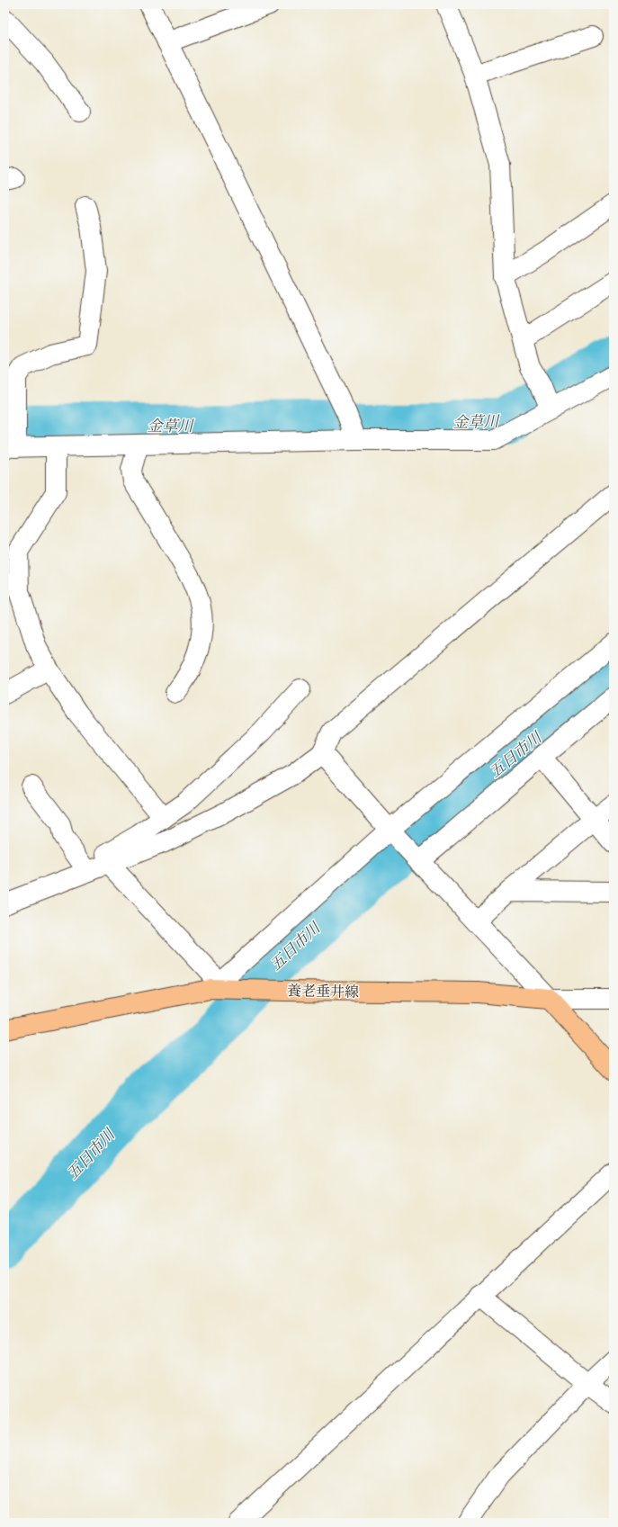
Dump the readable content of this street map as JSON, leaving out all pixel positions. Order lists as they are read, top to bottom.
{
  "streets": {
    "main road": ["養老垂井線"]
  },
  "water": ["金草川", "五日市川"]
}
